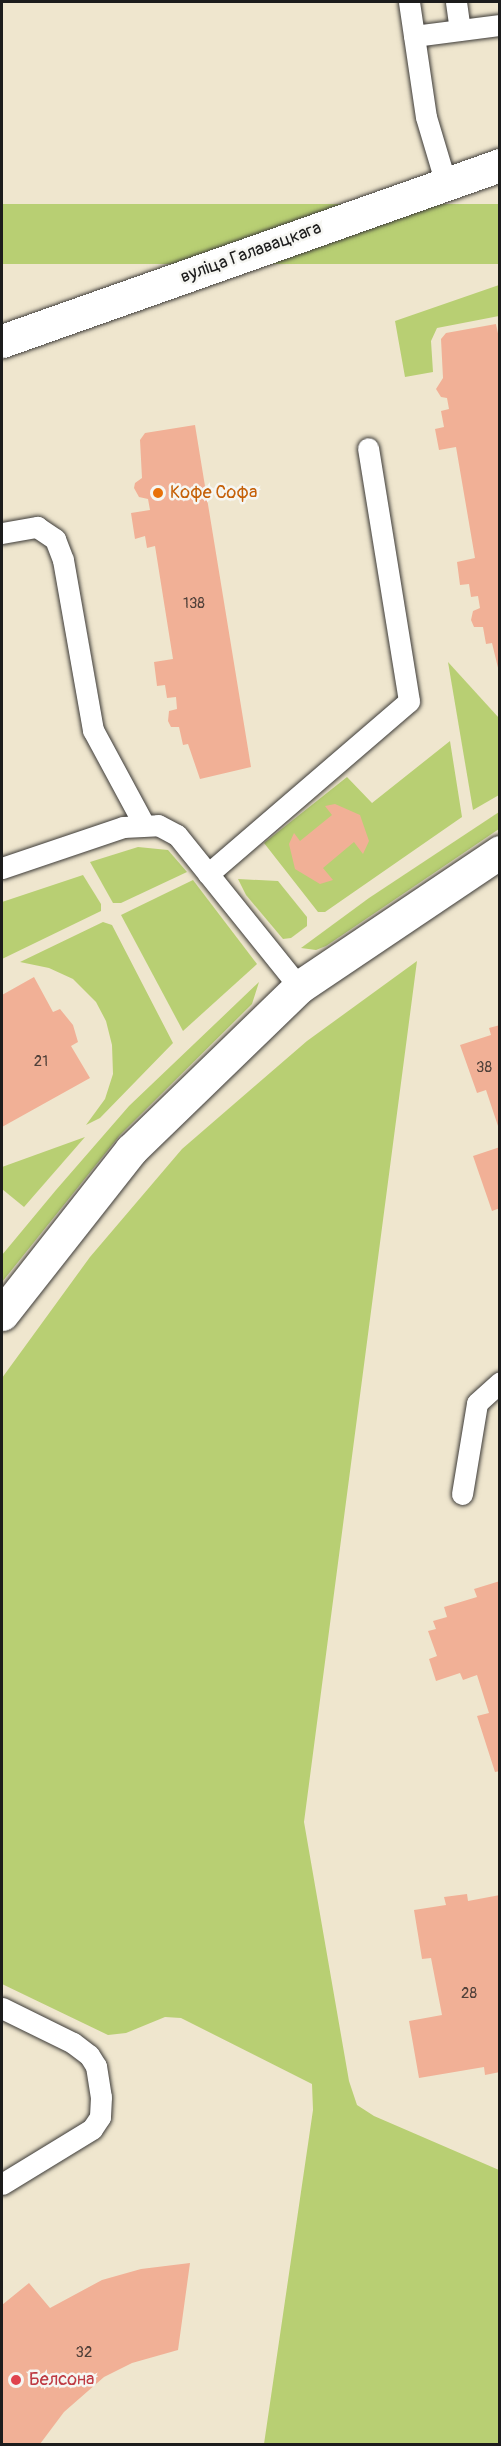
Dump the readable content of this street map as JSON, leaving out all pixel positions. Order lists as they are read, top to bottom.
{
  "streets": {
    "street": ["вуліца Галавацкага"]
  },
  "places": ["Кофе Софа", "Белсона"],
  "house_numbers": [
    "138",
    "21",
    "38",
    "28",
    "32"
  ]
}
